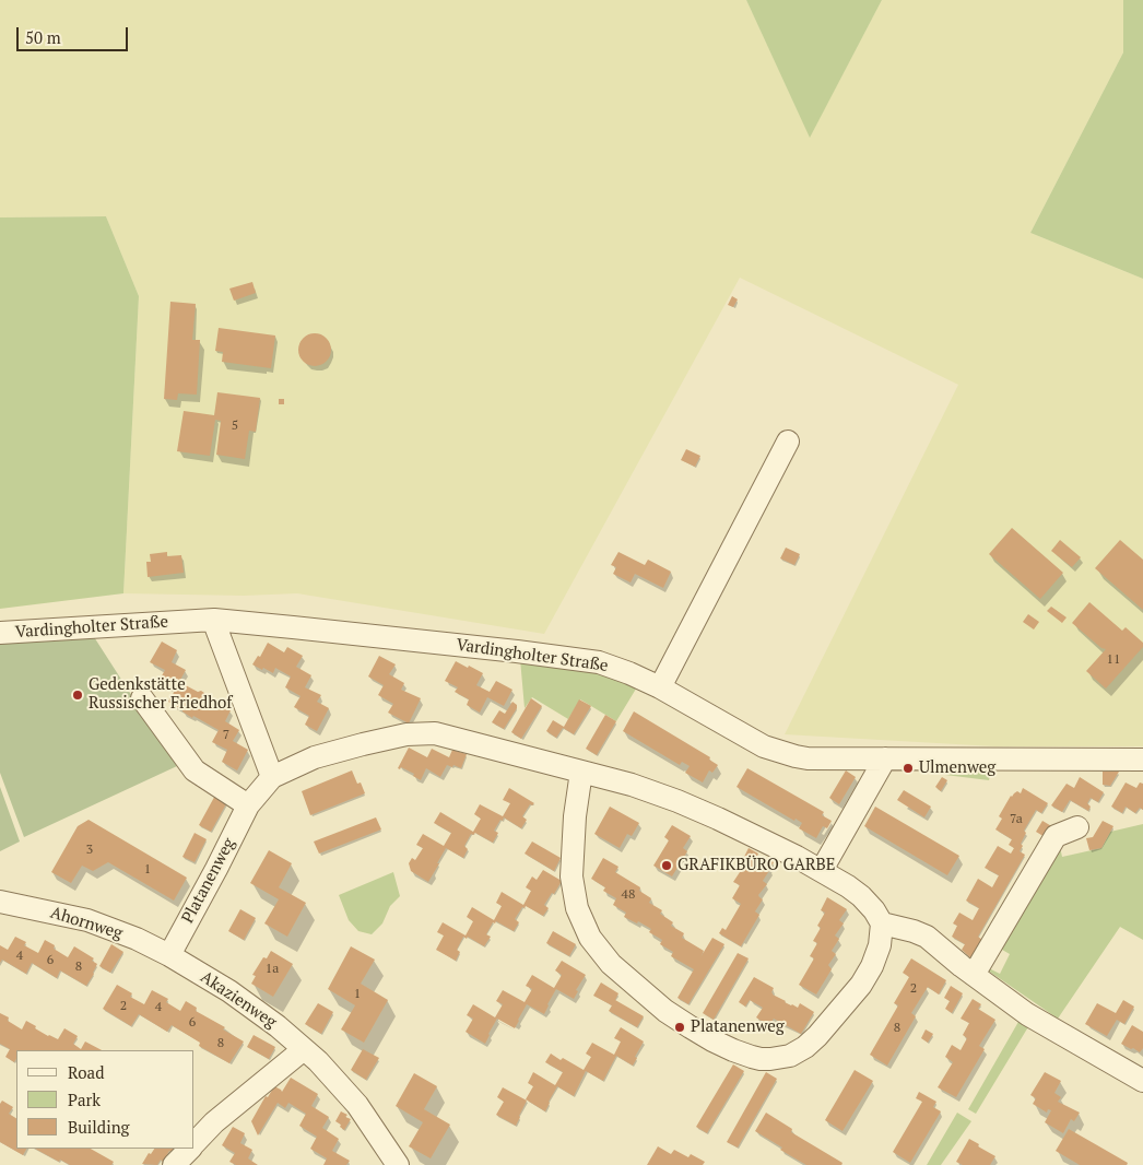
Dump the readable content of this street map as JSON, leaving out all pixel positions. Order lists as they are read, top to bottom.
{
  "streets": {
    "street": [
      "Vardingholter Straße",
      "Platanenweg",
      "Ahornweg",
      "Akazienweg"
    ]
  },
  "crossings": [
    ["Platanenweg", "Ahornweg"],
    ["Platanenweg", "Akazienweg"],
    ["Ahornweg", "Akazienweg"]
  ],
  "places": [
    "Gedenkstätte Russischer Friedhof",
    "Ulmenweg",
    "GRAFIKBÜRO GARBE",
    "Platanenweg"
  ],
  "house_numbers": [
    "5",
    "11",
    "7",
    "7a",
    "3",
    "1",
    "48",
    "4",
    "6",
    "8",
    "1a",
    "2",
    "1",
    "2",
    "4",
    "6",
    "8",
    "8"
  ],
  "legend": ["Road", "Park", "Building"],
  "scale_bar": "50 m"
}
